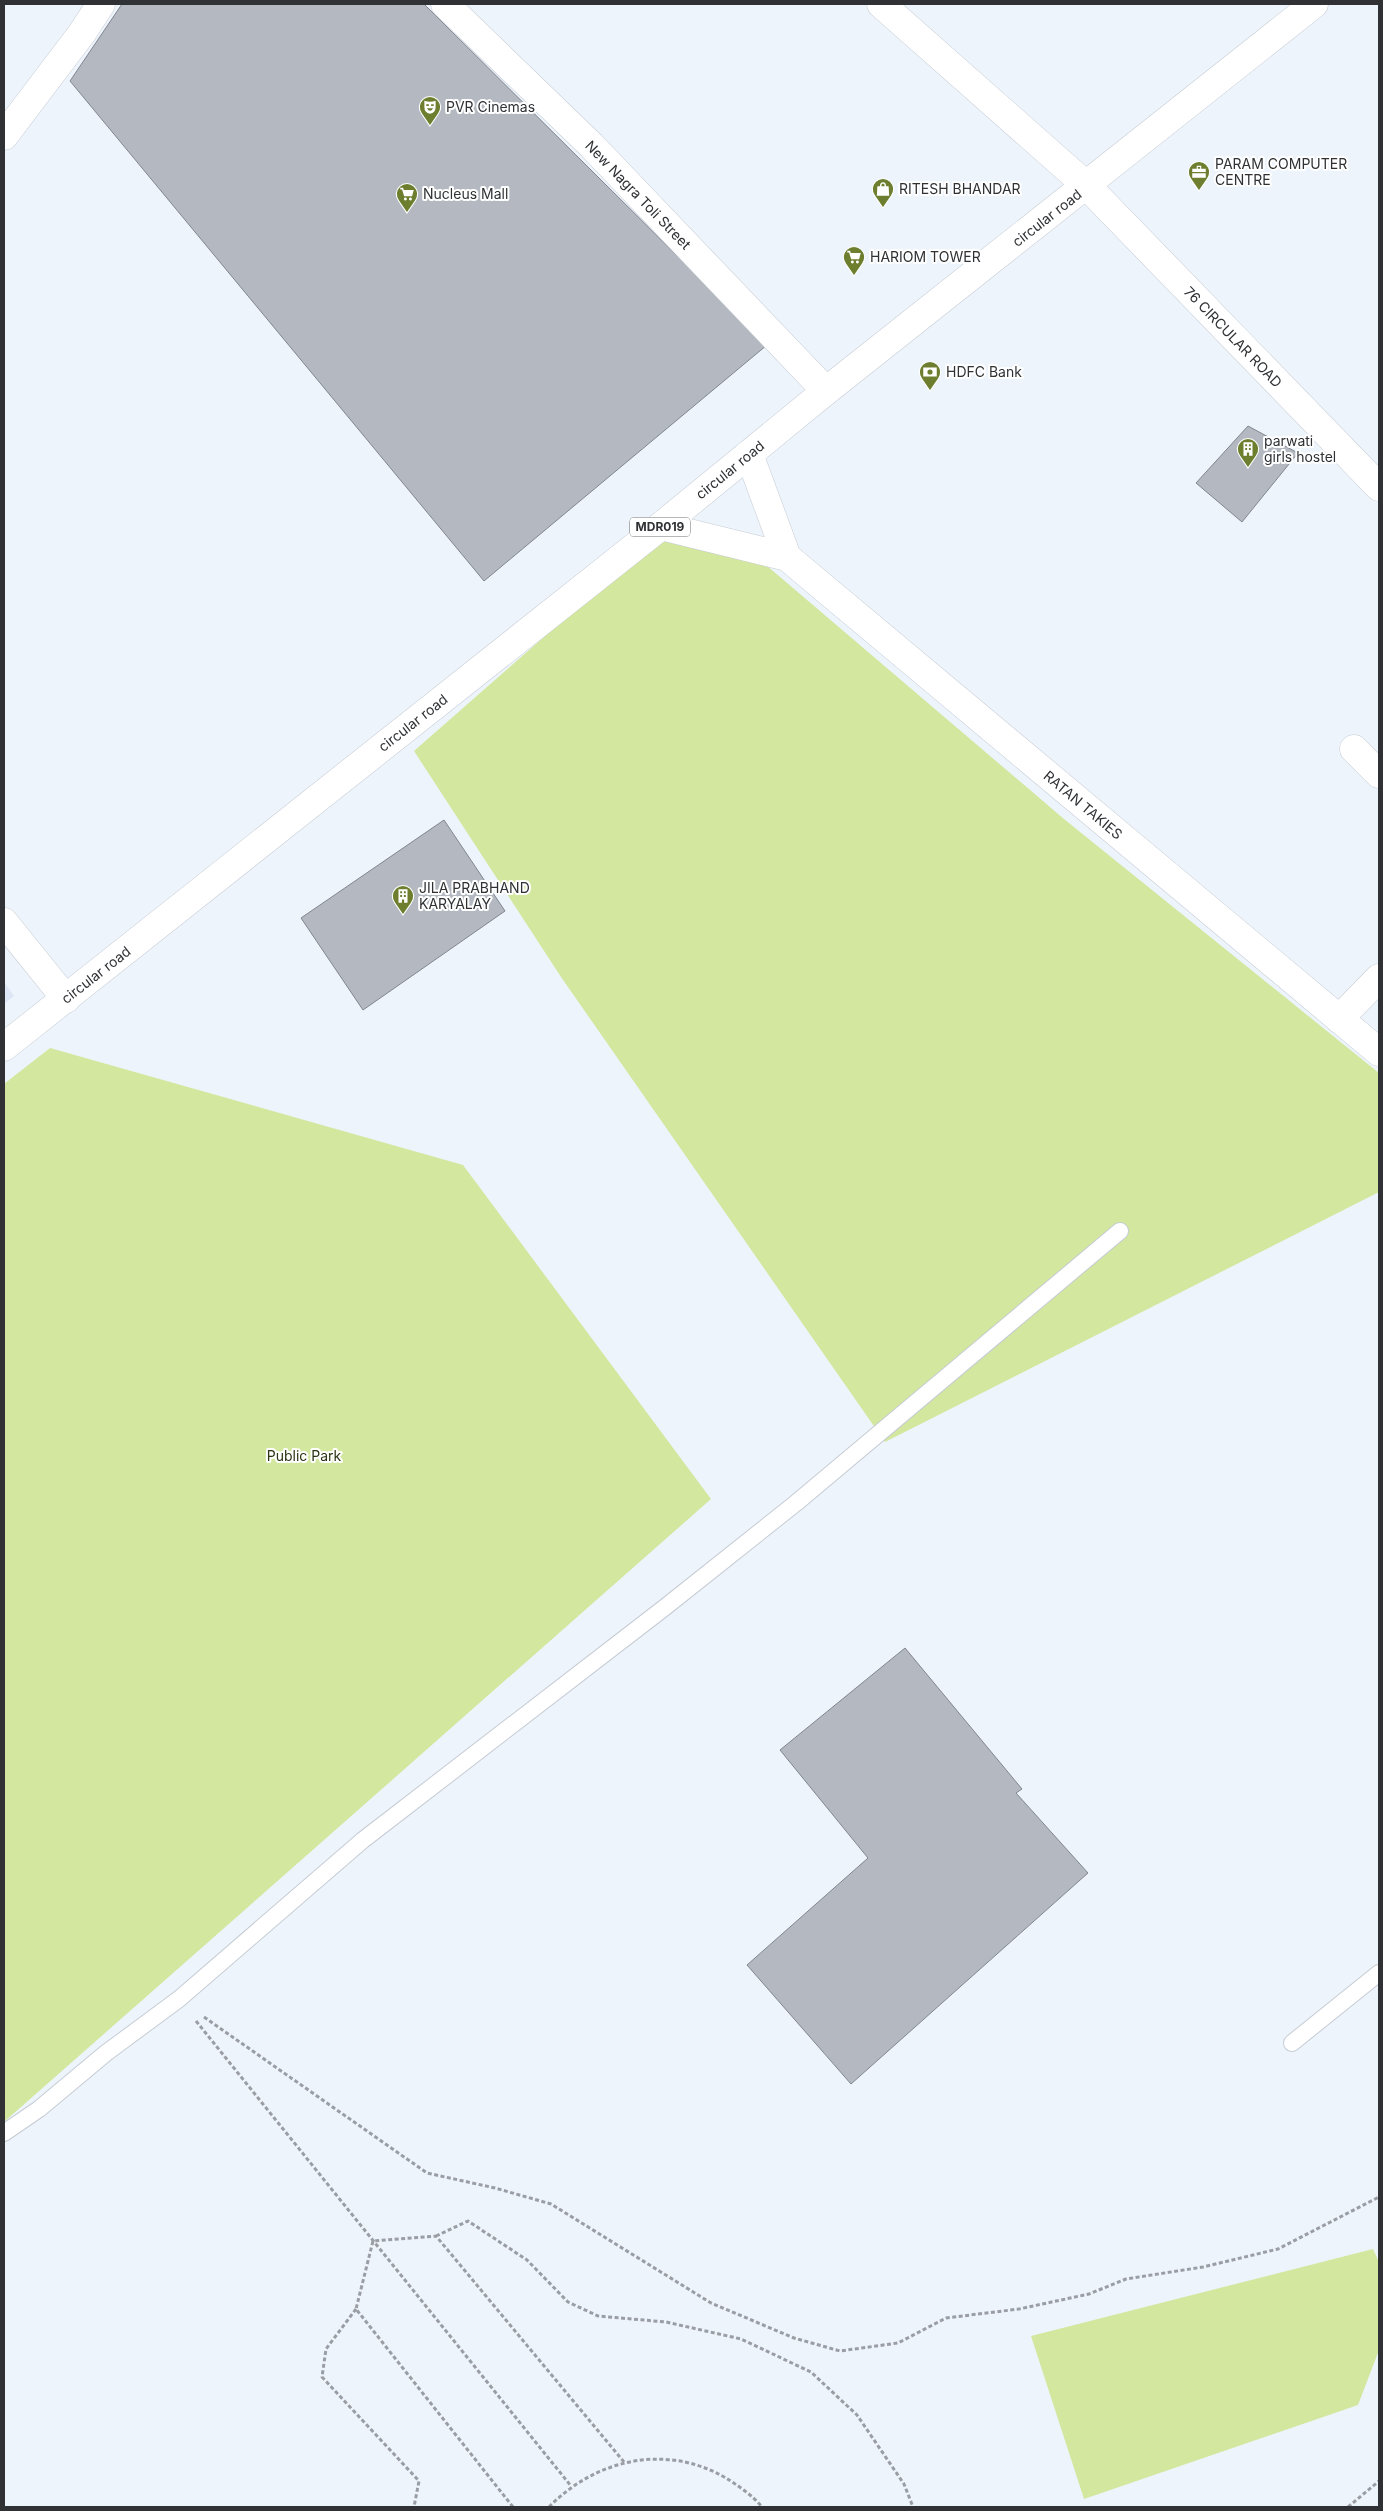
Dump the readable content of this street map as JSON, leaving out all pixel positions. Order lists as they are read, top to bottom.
{
  "streets": {
    "street": [
      "New Nagra Toli Street",
      "circular road",
      "76 CIRCULAR ROAD",
      "MDR019",
      "RATAN TAKIES"
    ]
  },
  "crossings": [
    ["New Nagra Toli Street", "circular road"],
    ["circular road", "76 CIRCULAR ROAD"],
    ["circular road", "RATAN TAKIES"]
  ],
  "parks": ["Public Park"],
  "places": {
    "theatre": ["PVR Cinemas"],
    "office": ["PARAM COMPUTER CENTRE"],
    "shop": ["RITESH BHANDAR"],
    "supermarket": ["Nucleus Mall", "HARIOM TOWER"],
    "bank": ["HDFC Bank"],
    "building": ["parwati girls hostel", "JILA PRABHAND KARYALAY"]
  }
}
